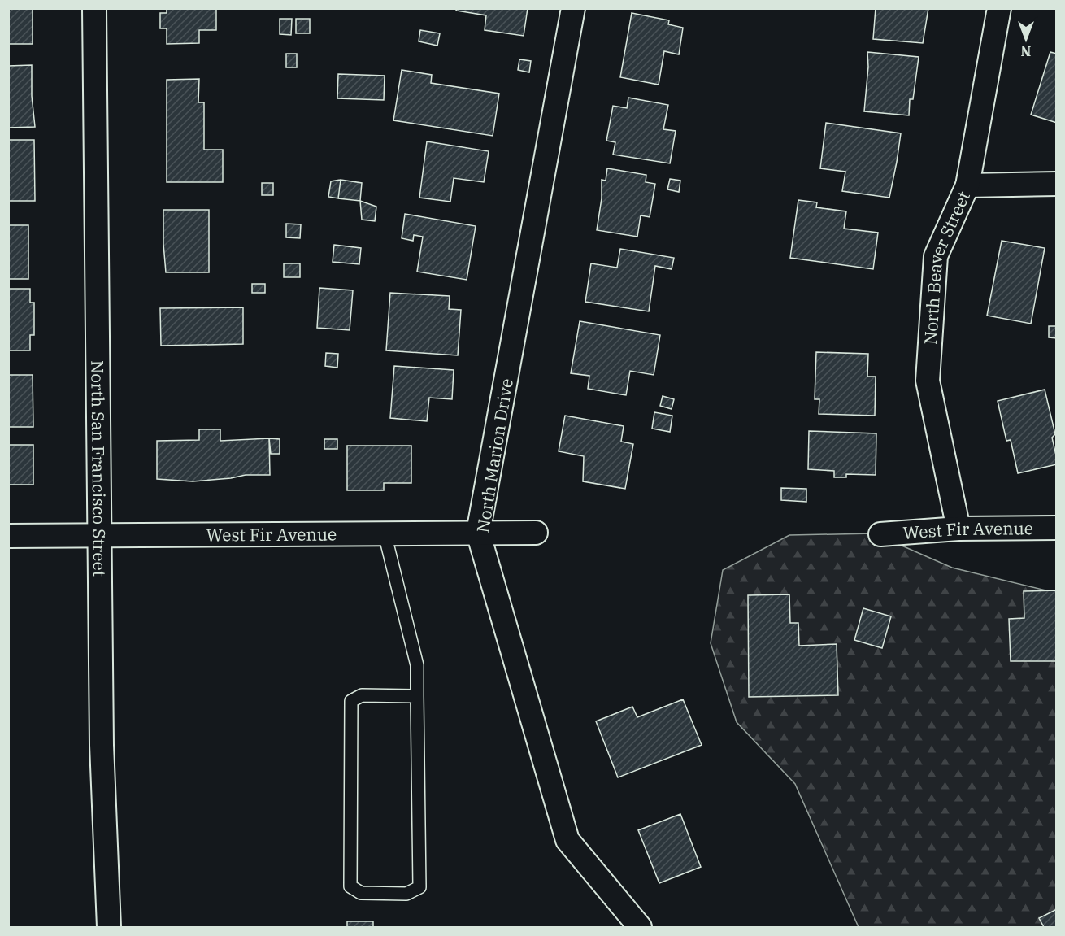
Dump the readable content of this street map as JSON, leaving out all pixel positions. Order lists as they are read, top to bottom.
{
  "streets": {
    "street": [
      "North Beaver Street",
      "North Marion Drive",
      "North San Francisco Street",
      "West Fir Avenue"
    ]
  },
  "crossings": [
    ["North Beaver Street", "West Fir Avenue"],
    ["North Marion Drive", "West Fir Avenue"],
    ["North San Francisco Street", "West Fir Avenue"]
  ],
  "north": "bottom"
}
